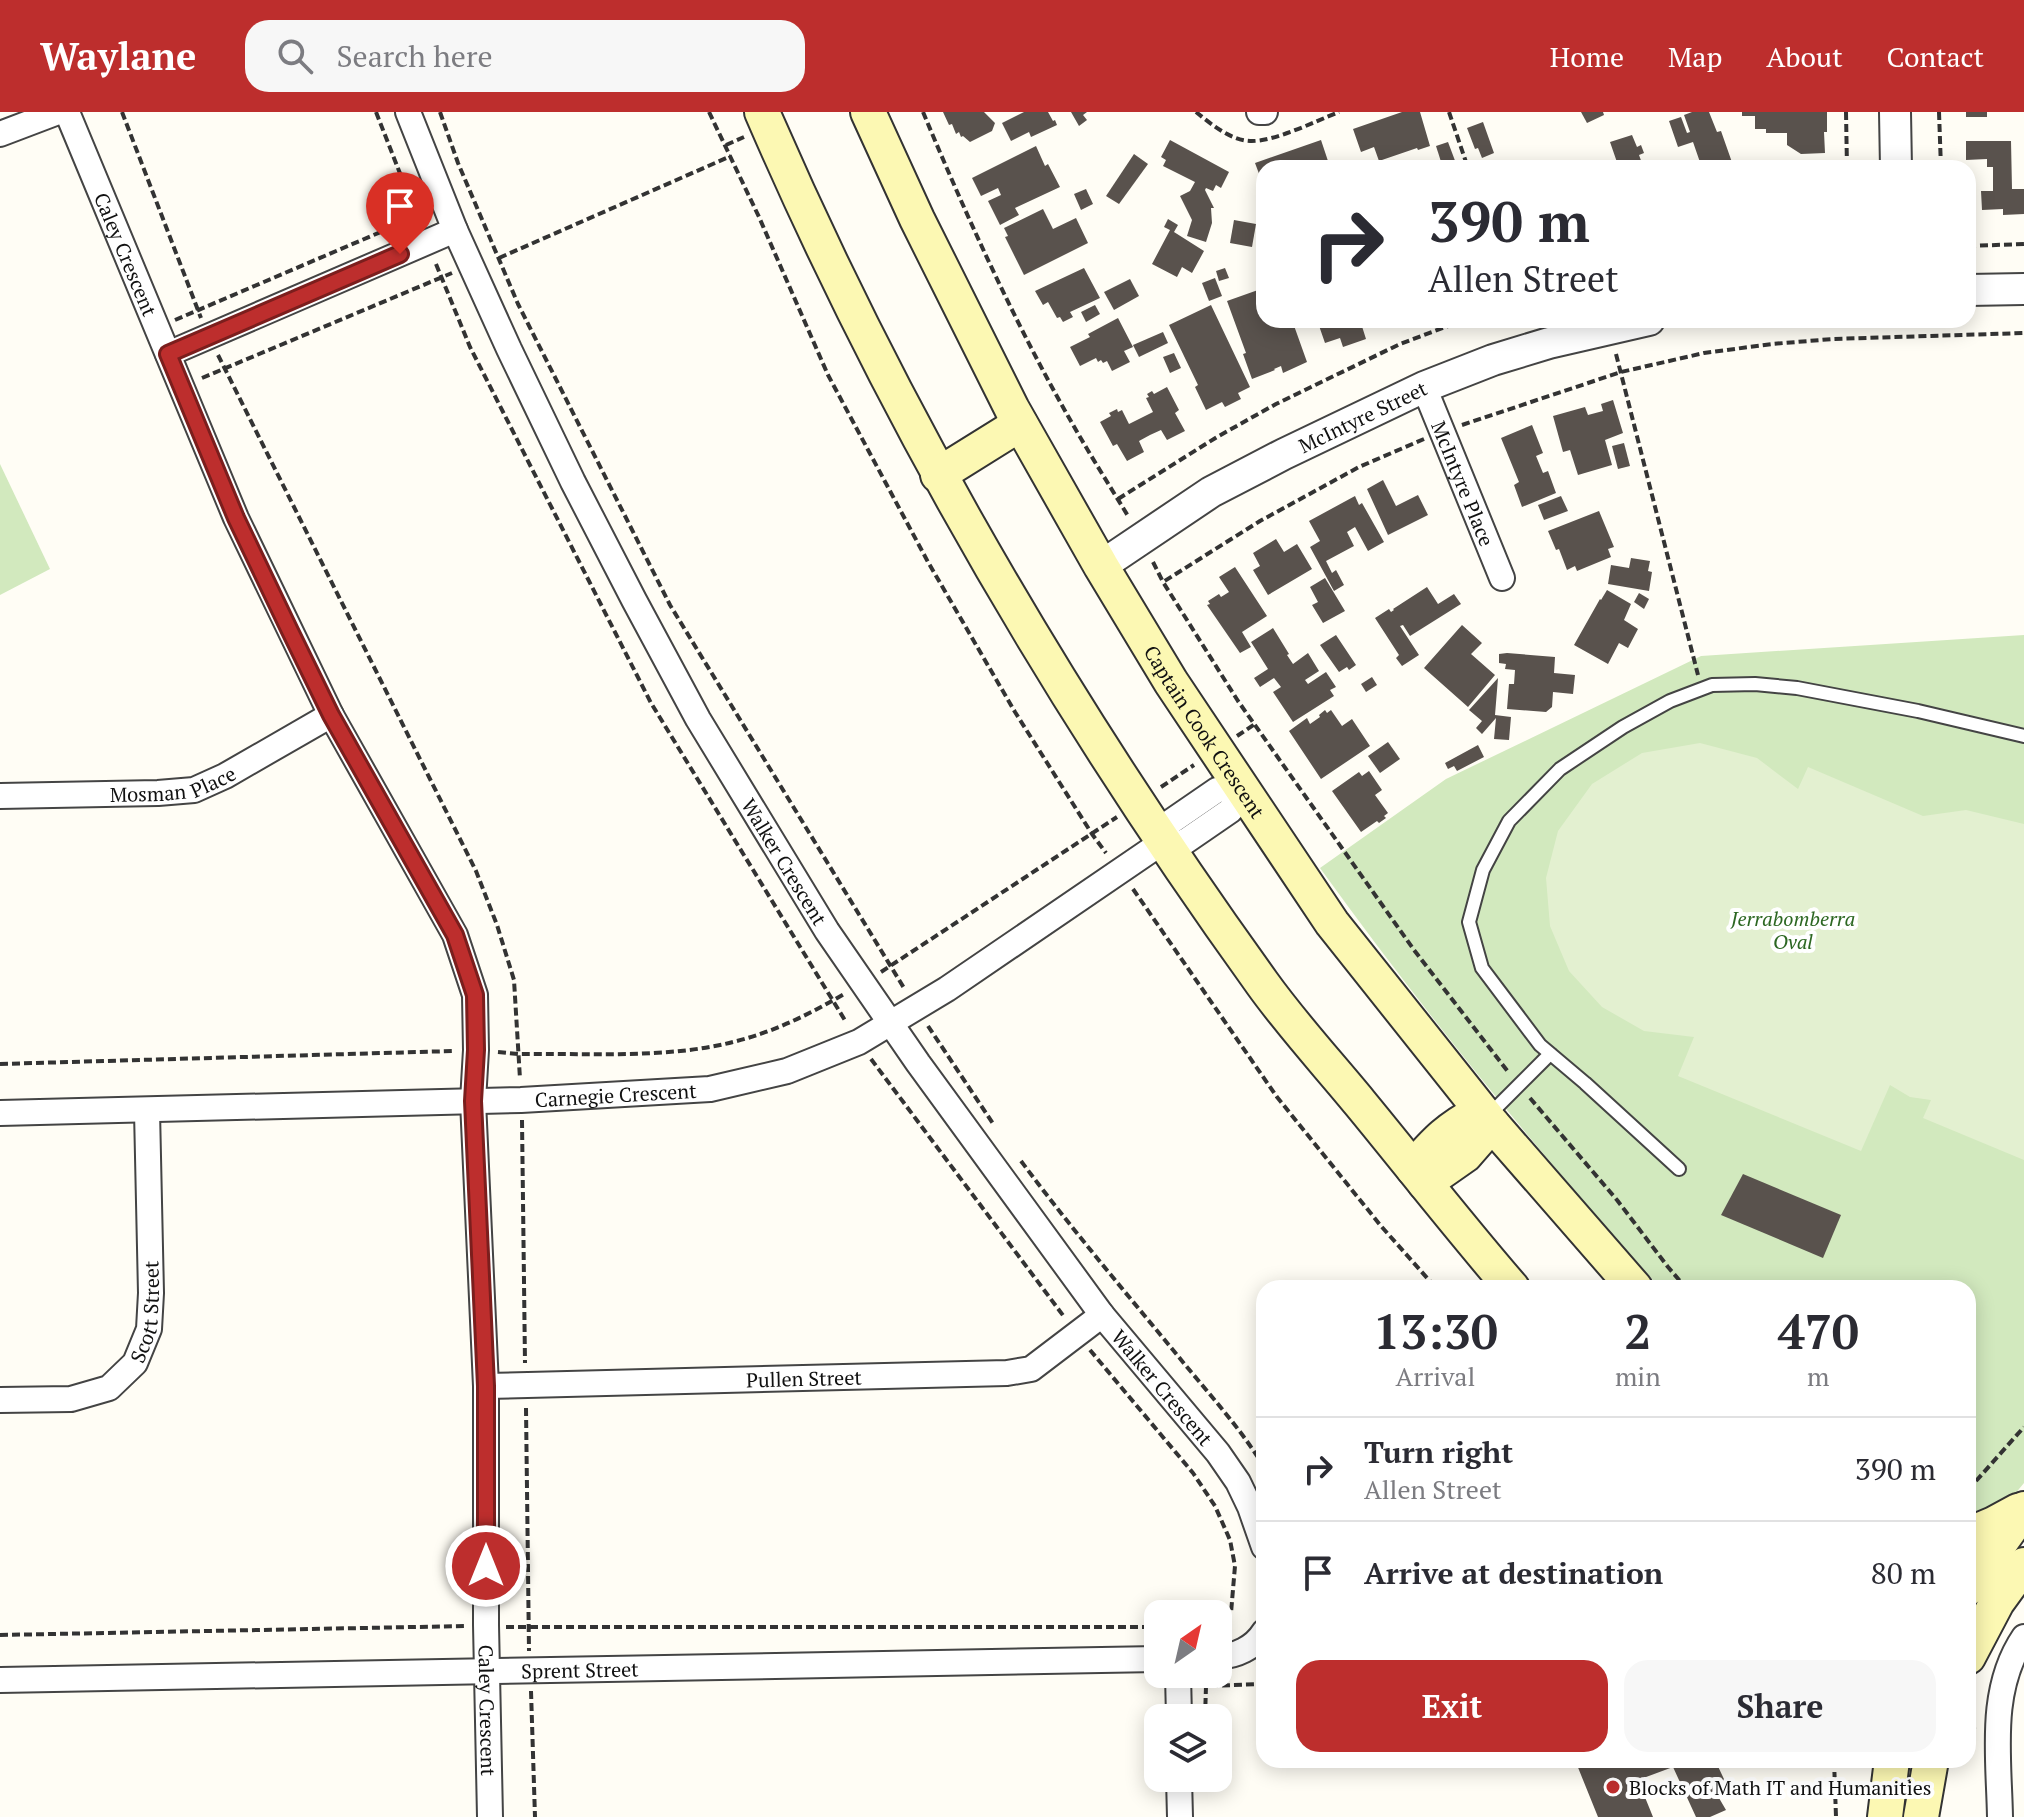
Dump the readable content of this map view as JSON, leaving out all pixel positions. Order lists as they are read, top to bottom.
{
  "streets": {
    "main road": ["Captain Cook Crescent"],
    "street": [
      "Caley Crescent",
      "McIntyre Street",
      "McIntyre Place",
      "Mosman Place",
      "Walker Crescent",
      "Carnegie Crescent",
      "Scott Street",
      "Pullen Street",
      "Sprent Street"
    ]
  },
  "crossings": [
    ["Caley Crescent", "Mosman Place"],
    ["Caley Crescent", "Carnegie Crescent"],
    ["Caley Crescent", "Pullen Street"],
    ["Caley Crescent", "Sprent Street"],
    ["McIntyre Street", "McIntyre Place"],
    ["McIntyre Street", "Captain Cook Crescent"],
    ["Captain Cook Crescent", "Carnegie Crescent"],
    ["Walker Crescent", "Carnegie Crescent"],
    ["Walker Crescent", "Pullen Street"],
    ["Carnegie Crescent", "Scott Street"]
  ],
  "parks": ["Jerrabomberra Oval"],
  "places": ["Blocks of Math IT and Humanities"],
  "north": "top right",
  "page": {
    "header": "Waylane",
    "search": "Search here",
    "nav": [
      "Home",
      "Map",
      "About",
      "Contact"
    ],
    "turn": ["390 m", "Allen Street"],
    "eta": [
      "13:30",
      "Arrival",
      "2",
      "min",
      "470",
      "m"
    ],
    "list": [
      {
        "name": "Turn right",
        "note": "Allen Street",
        "value": "390 m"
      },
      {
        "name": "Arrive at destination",
        "value": "80 m"
      }
    ],
    "buttons": ["Exit", "Share"]
  }
}
